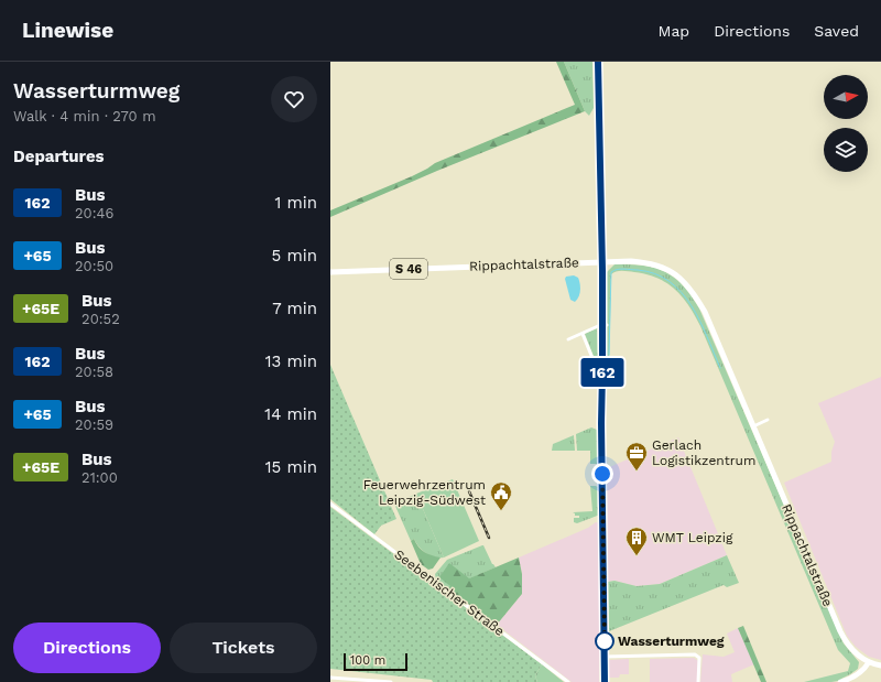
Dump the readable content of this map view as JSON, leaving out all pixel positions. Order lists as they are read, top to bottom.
{
  "streets": {
    "main road": ["Rippachtalstraße", "S 46"],
    "street": ["Seebenischer Straße"]
  },
  "places": {
    "office": ["Gerlach Logistikzentrum"],
    "public building": ["Feuerwehrzentrum Leipzig-Südwest"],
    "building": ["WMT Leipzig"],
    "other": ["Wasserturmweg"]
  },
  "lines": ["bus line 162"],
  "scale_bar": "100 m",
  "north": "right",
  "page": {
    "header": "Linewise",
    "nav": ["Map", "Directions", "Saved"],
    "heading": [
      ["Wasserturmweg", "Walk · 4 min · 270 m"],
      "Departures"
    ],
    "on_map": "162",
    "list": [
      {
        "mark": "162",
        "name": "Bus",
        "note": "20:46",
        "value": "1 min"
      },
      {
        "mark": "+65",
        "name": "Bus",
        "note": "20:50",
        "value": "5 min"
      },
      {
        "mark": "+65E",
        "name": "Bus",
        "note": "20:52",
        "value": "7 min"
      },
      {
        "mark": "162",
        "name": "Bus",
        "note": "20:58",
        "value": "13 min"
      },
      {
        "mark": "+65",
        "name": "Bus",
        "note": "20:59",
        "value": "14 min"
      },
      {
        "mark": "+65E",
        "name": "Bus",
        "note": "21:00",
        "value": "15 min"
      }
    ],
    "buttons": ["Directions", "Tickets"],
    "scale": "100 m"
  }
}
